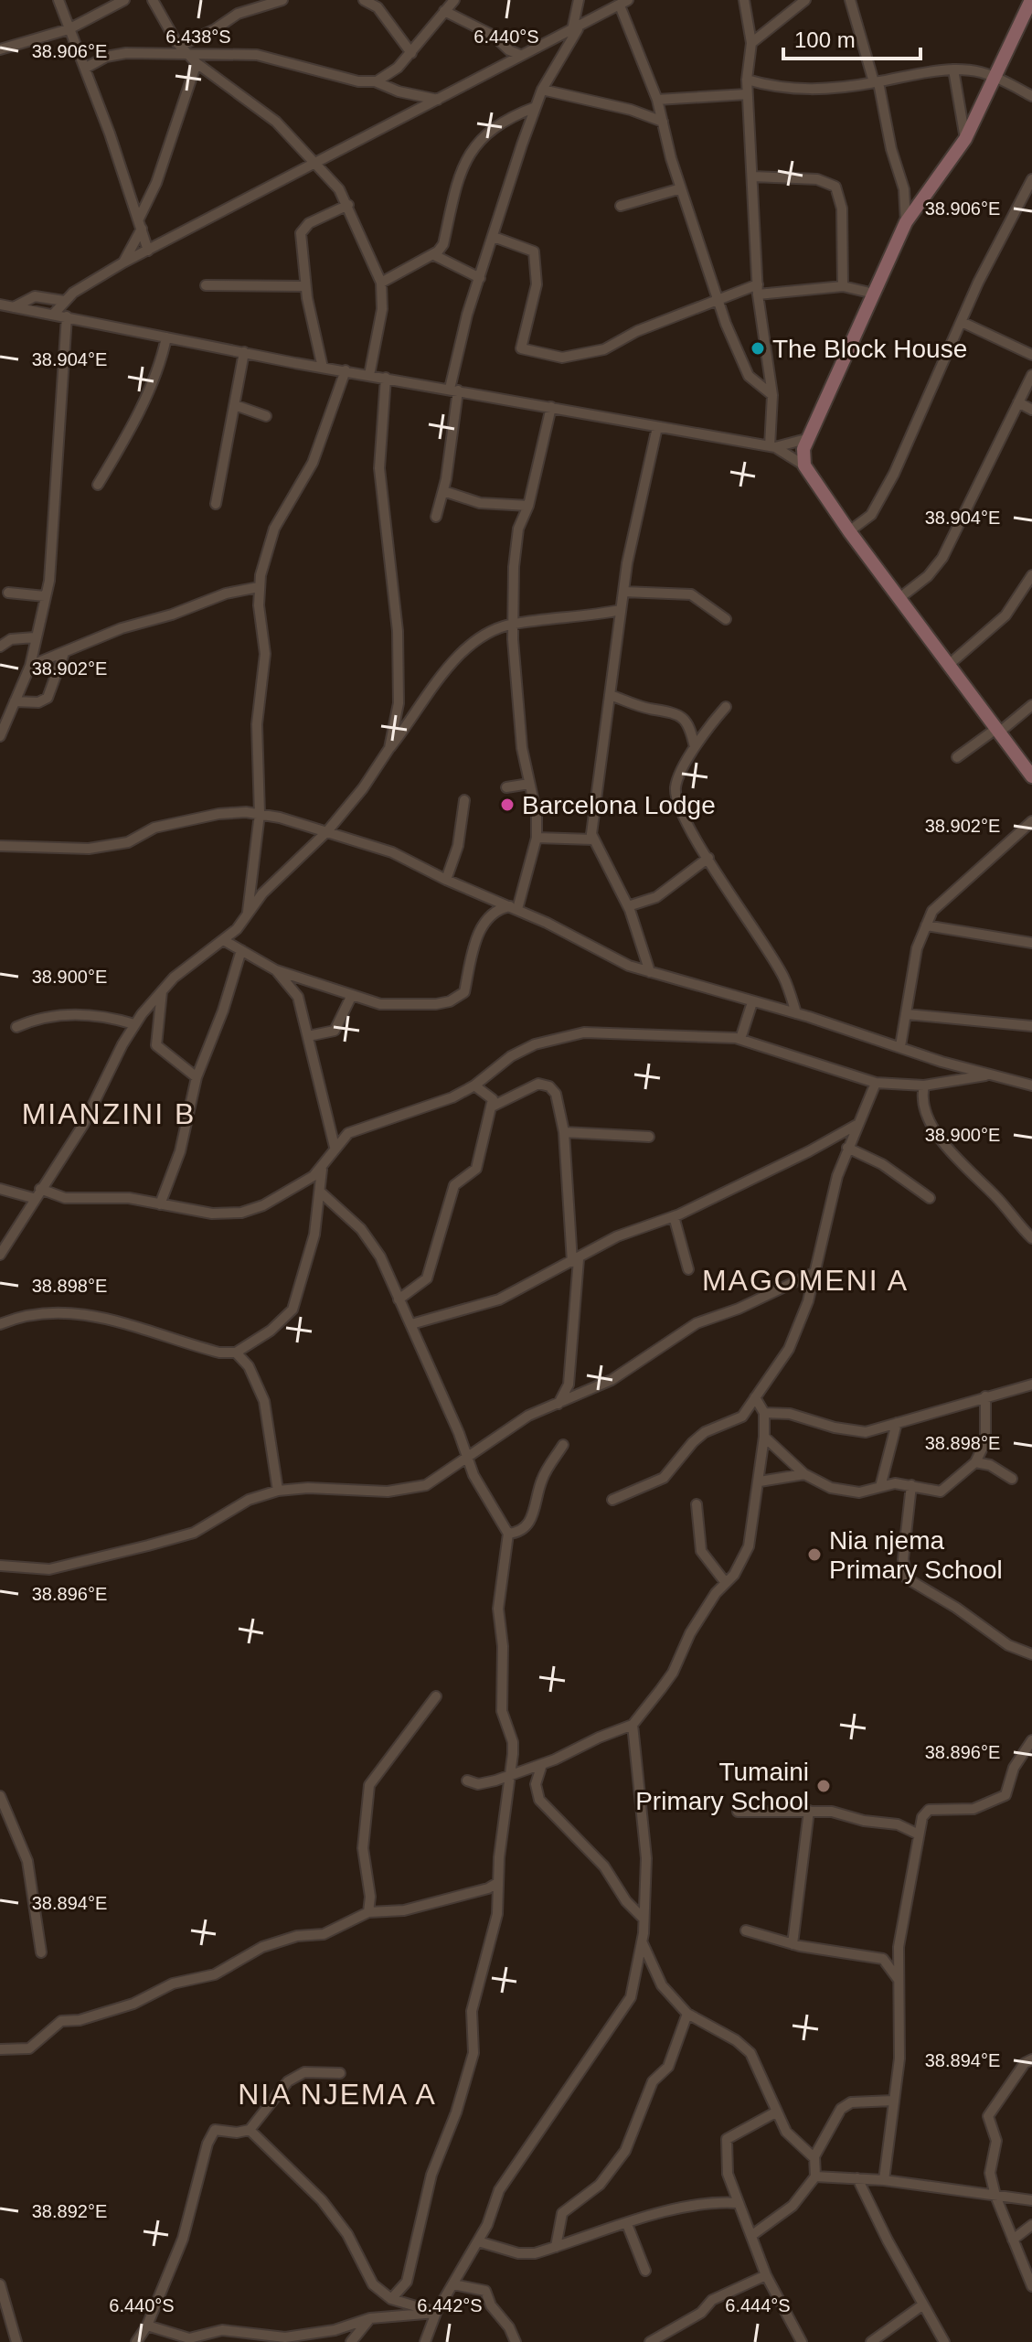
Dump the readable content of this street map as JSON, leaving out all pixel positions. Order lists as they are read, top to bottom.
{
  "districts": ["MIANZINI B", "MAGOMENI A", "NIA NJEMA A"],
  "places": [
    "The Block House",
    "Barcelona Lodge",
    "Nia njema Primary School",
    "Tumaini Primary School"
  ],
  "scale_bar": "100 m",
  "coordinates": [
    "6.440°S",
    "6.438°S",
    "38.906°E",
    "38.904°E",
    "38.902°E",
    "38.900°E",
    "38.898°E",
    "38.896°E",
    "38.894°E",
    "38.892°E",
    "6.442°S",
    "6.444°S"
  ]
}
